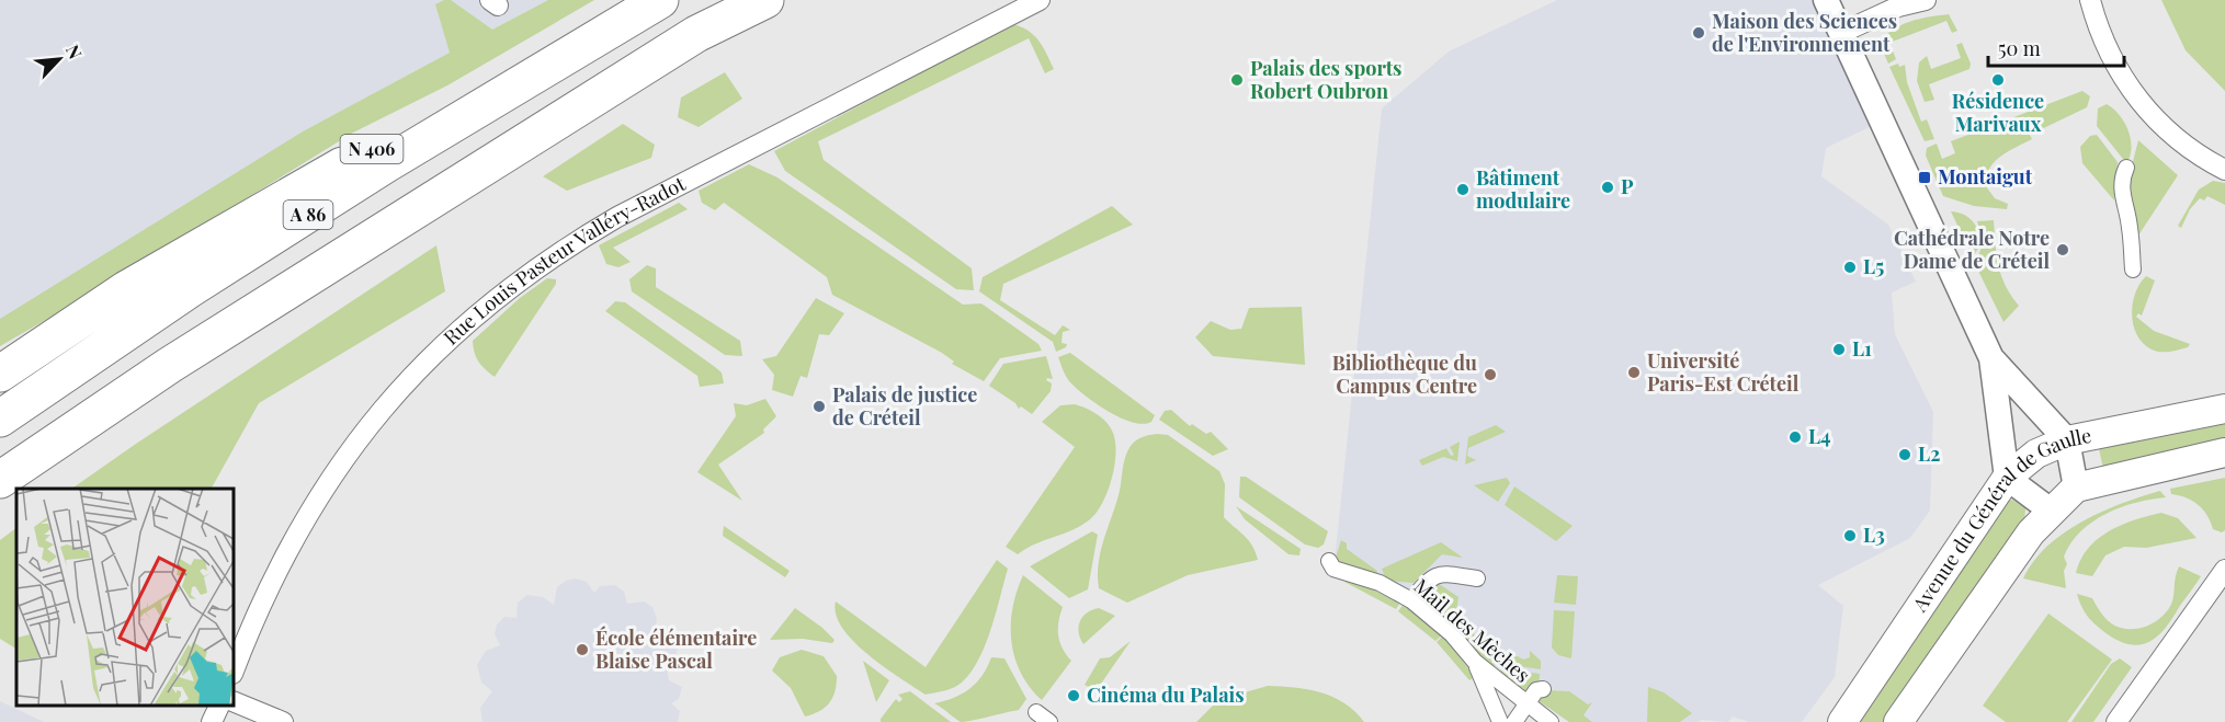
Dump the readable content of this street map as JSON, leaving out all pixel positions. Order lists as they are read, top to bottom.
{
  "streets": {
    "highway": ["N 406", "A 86"],
    "main road": ["Avenue du Général de Gaulle"],
    "street": ["Rue Louis Pasteur Valléry-Radot", "Mail des Mèches"]
  },
  "crossings": [
    ["N 406", "A 86"]
  ],
  "places": {
    "other": [
      "Maison des Sciences de l'Environnement",
      "Palais des sports Robert Oubron",
      "Résidence Marivaux",
      "P",
      "Bâtiment modulaire",
      "Cathédrale Notre Dame de Créteil",
      "L5",
      "L1",
      "Université Paris-Est Créteil",
      "Bibliothèque du Campus Centre",
      "Palais de justice de Créteil",
      "L4",
      "L2",
      "L3",
      "École élémentaire Blaise Pascal",
      "Cinéma du Palais"
    ],
    "transit": ["Montaigut"]
  },
  "scale_bar": "50 m",
  "north": "top right"
}
